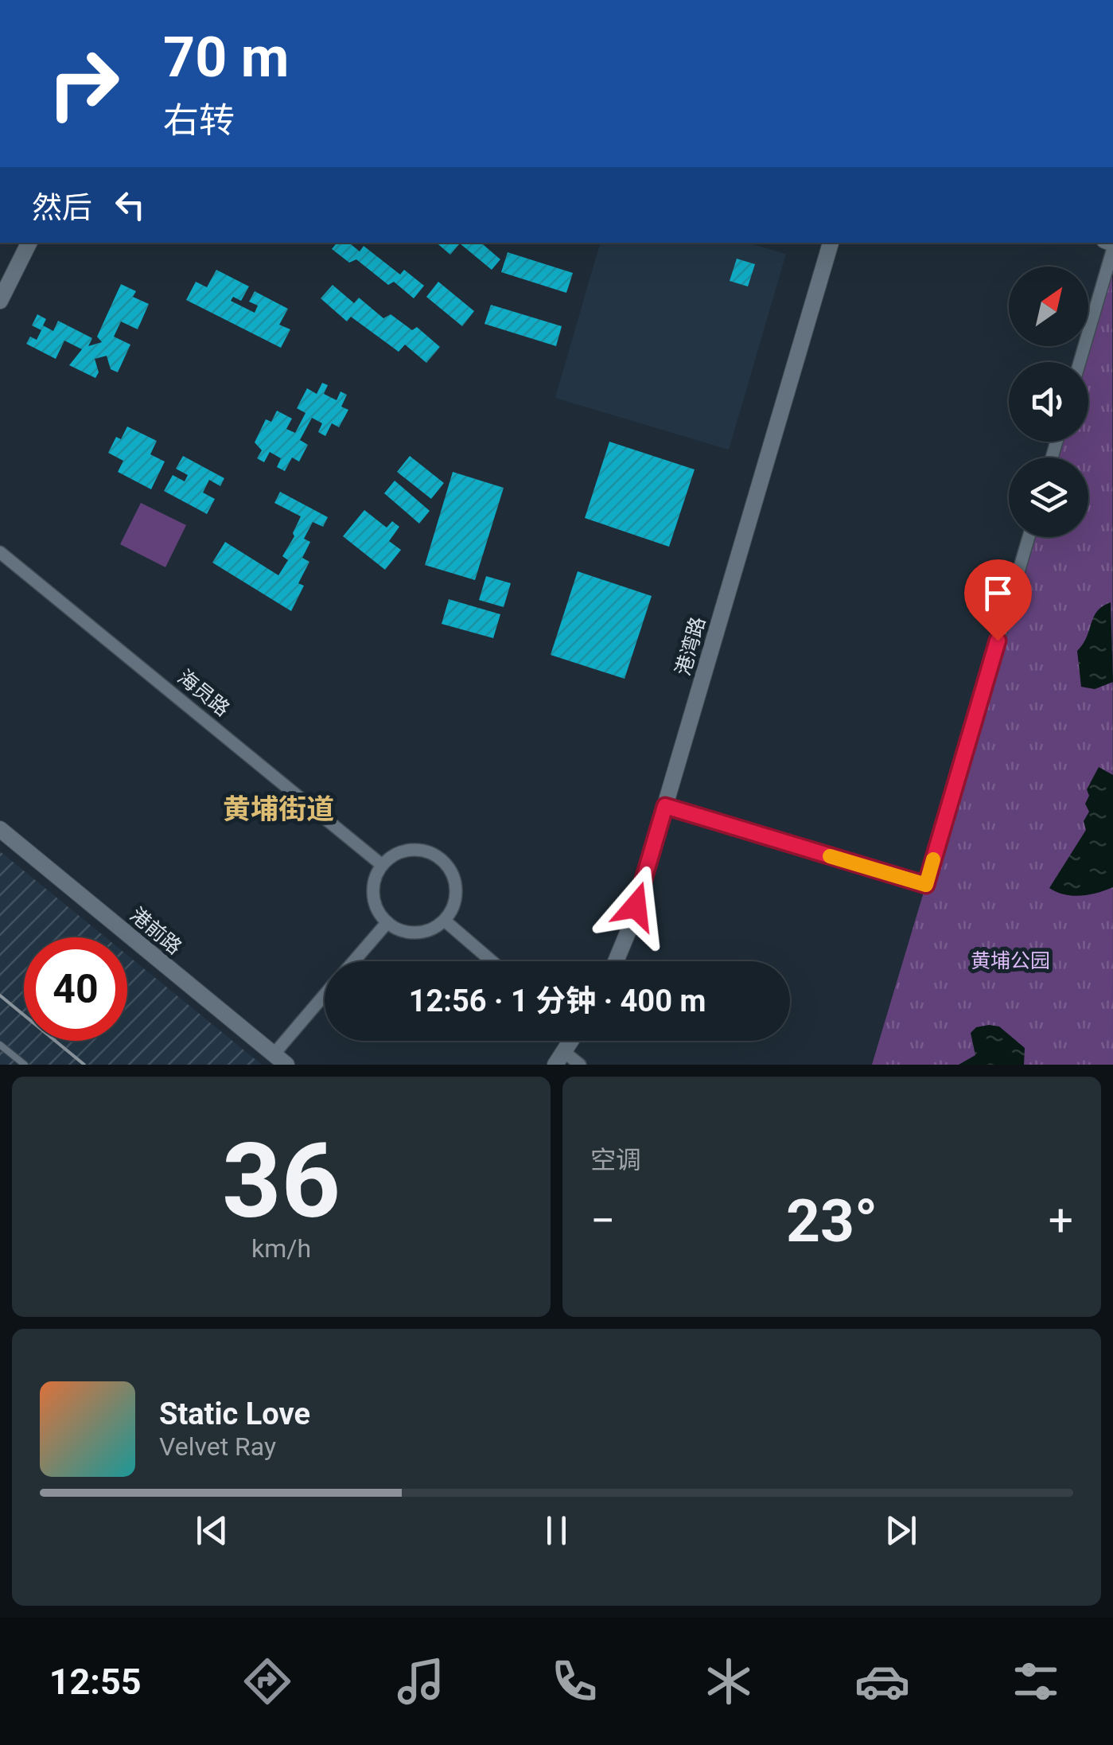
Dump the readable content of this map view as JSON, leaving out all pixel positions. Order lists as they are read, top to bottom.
{
  "streets": {
    "street": ["港湾路", "海员路", "港前路"]
  },
  "districts": ["黄埔街道"],
  "parks": ["黄埔公园"],
  "north": "top right",
  "page": {
    "turn": ["70 m", "右转"],
    "then": "然后",
    "limit": "40",
    "trip": "12:56 · 1 分钟 · 400 m",
    "tile": [
      ["36", "km/h"],
      "空调"
    ],
    "heat": ["−", "23°", "+"],
    "song": ["Static Love", "Velvet Ray"],
    "tabs": "12:55"
  }
}
